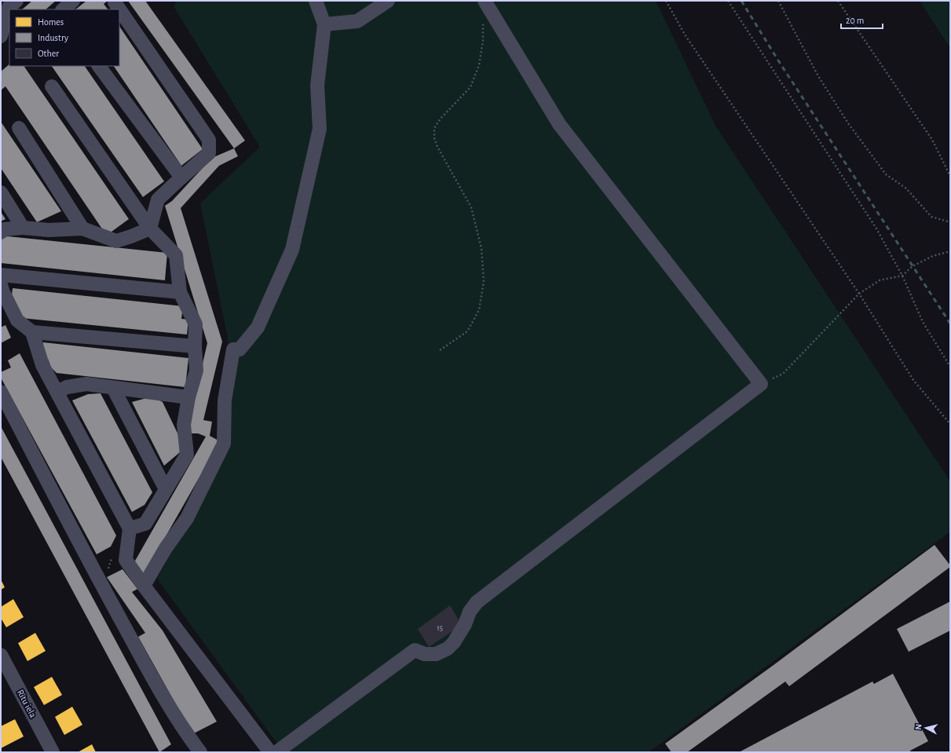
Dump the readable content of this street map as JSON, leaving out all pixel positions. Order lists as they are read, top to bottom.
{
  "streets": {
    "street": ["Rītu iela"]
  },
  "house_numbers": ["15"],
  "legend": ["Homes", "Industry", "Other"],
  "scale_bar": "20 m",
  "north": "left"
}
